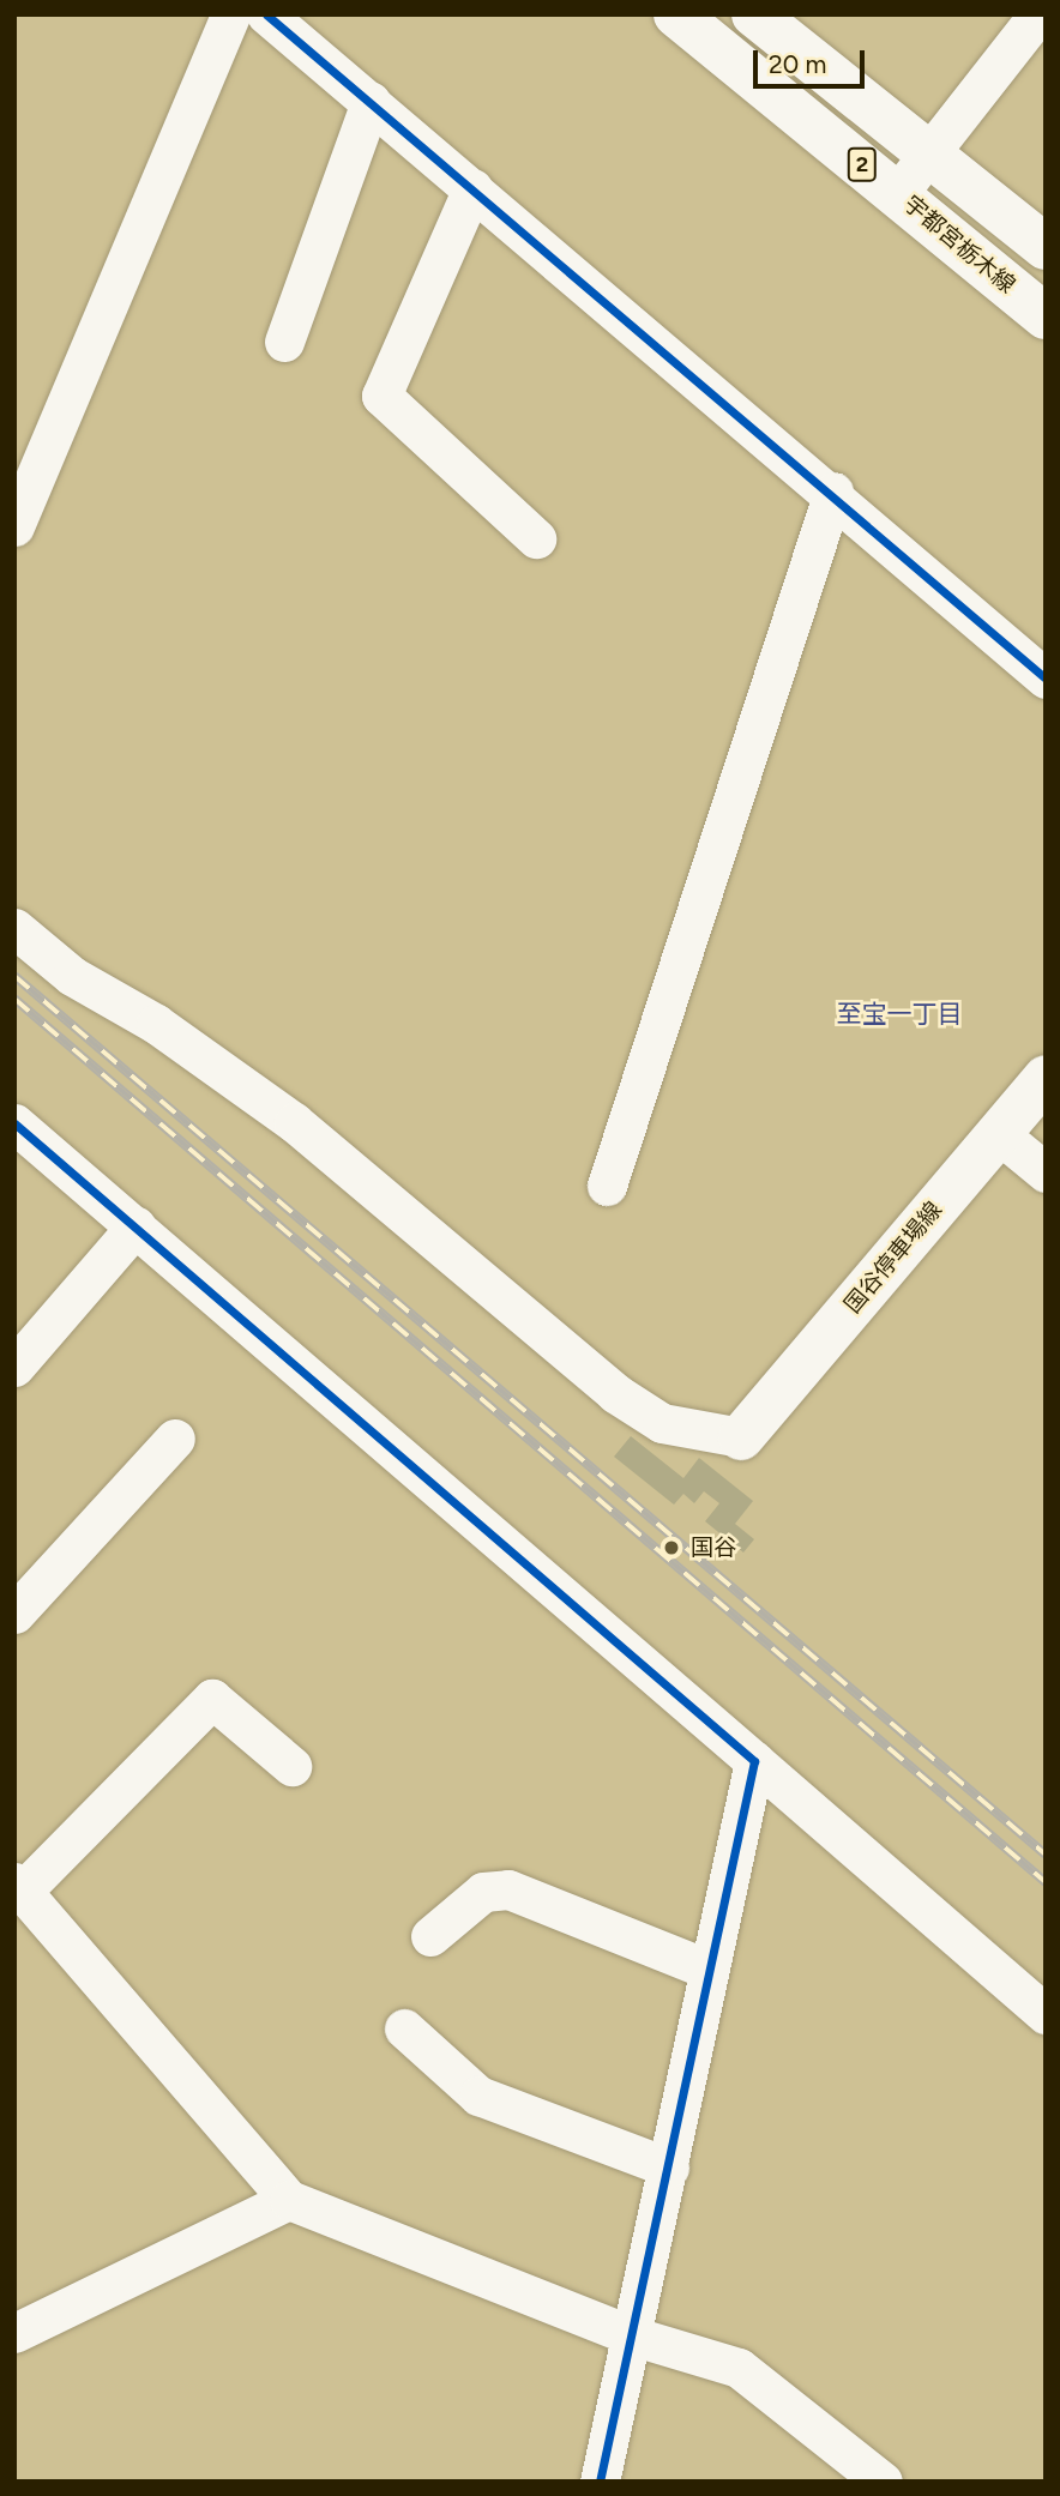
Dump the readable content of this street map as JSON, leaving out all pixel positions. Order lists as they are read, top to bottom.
{
  "streets": {
    "main road": ["2", "宇都宮栃木線", "国谷停車場線"]
  },
  "districts": ["至宝一丁目"],
  "places": ["国谷"],
  "scale_bar": "20 m"
}
